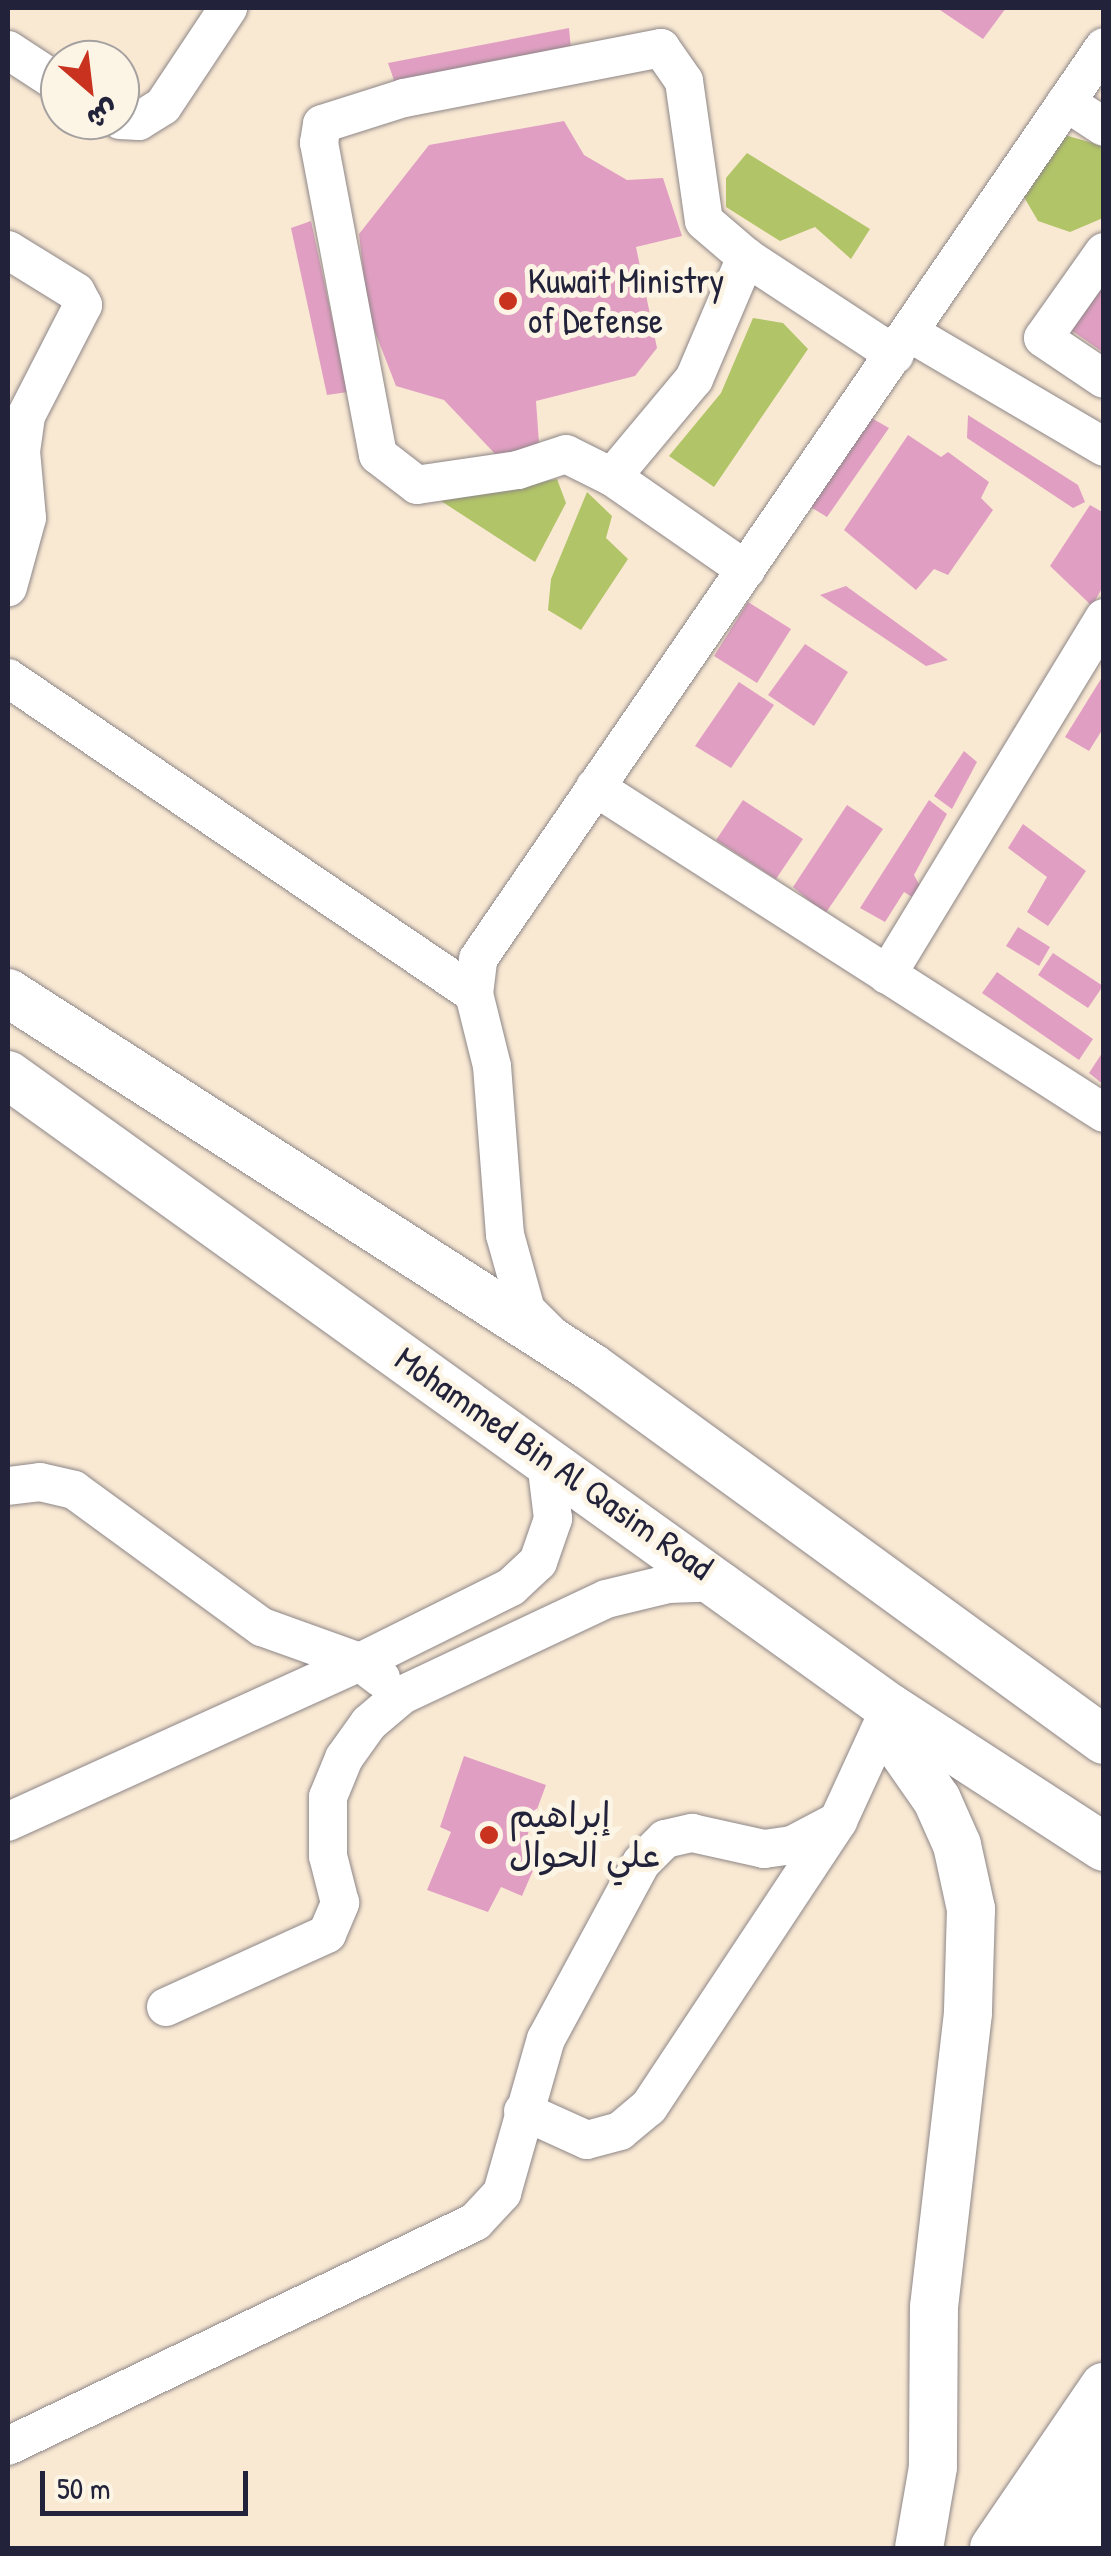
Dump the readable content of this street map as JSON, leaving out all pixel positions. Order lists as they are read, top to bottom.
{
  "streets": {
    "main road": ["Mohammed Bin Al Qasim Road"]
  },
  "places": ["Kuwait Ministry of Defense", "إبراهيم علي الحوال"],
  "scale_bar": "50 m",
  "north": "bottom right"
}
